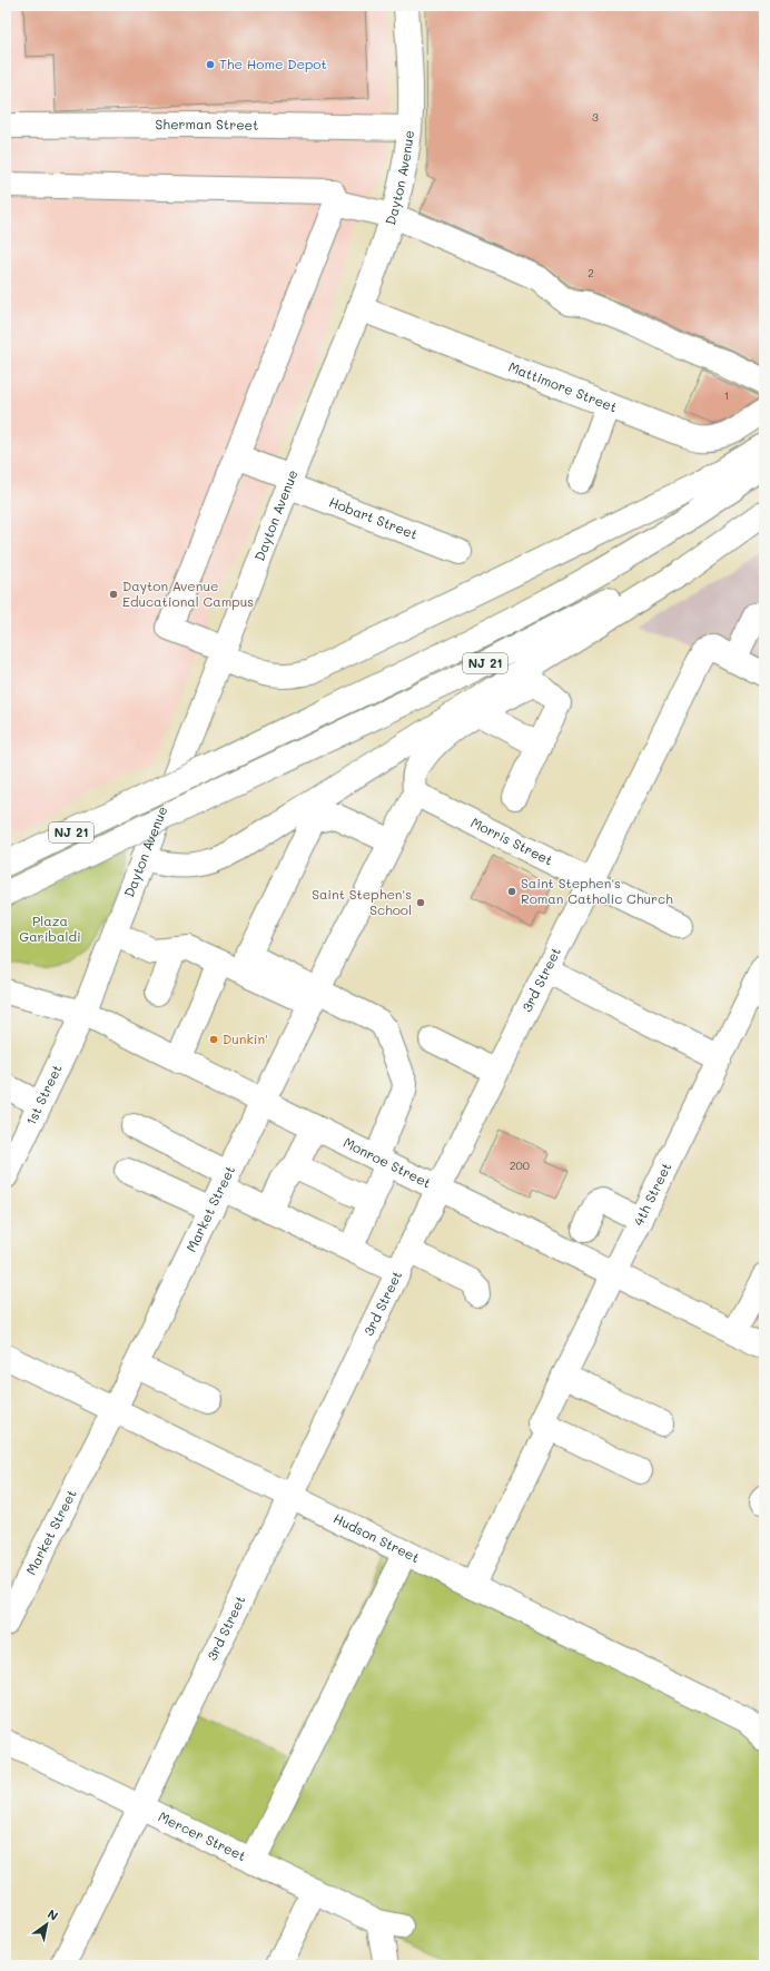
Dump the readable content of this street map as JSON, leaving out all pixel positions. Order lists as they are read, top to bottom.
{
  "streets": {
    "main road": [
      "Sherman Street",
      "Dayton Avenue",
      "Mattimore Street",
      "Hobart Street",
      "NJ 21",
      "Morris Street",
      "3rd Street",
      "1st Street",
      "Monroe Street",
      "4th Street",
      "Market Street",
      "Hudson Street",
      "Mercer Street"
    ]
  },
  "crossings": [
    ["Sherman Street", "Dayton Avenue"],
    ["Dayton Avenue", "Mattimore Street"],
    ["Dayton Avenue", "Hobart Street"],
    ["Dayton Avenue", "1st Street"],
    ["Dayton Avenue", "Monroe Street"],
    ["Morris Street", "3rd Street"],
    ["Morris Street", "Market Street"],
    ["3rd Street", "Monroe Street"],
    ["3rd Street", "Hudson Street"],
    ["3rd Street", "Mercer Street"],
    ["1st Street", "Monroe Street"],
    ["Monroe Street", "4th Street"],
    ["Monroe Street", "Market Street"],
    ["4th Street", "Hudson Street"],
    ["Market Street", "Hudson Street"]
  ],
  "parks": ["Plaza Garibaldi"],
  "places": [
    "The Home Depot",
    "Dayton Avenue Educational Campus",
    "Saint Stephen's Roman Catholic Church",
    "Saint Stephen's School",
    "Dunkin'"
  ],
  "house_numbers": [
    "3",
    "2",
    "1",
    "200"
  ],
  "north": "top right"
}
